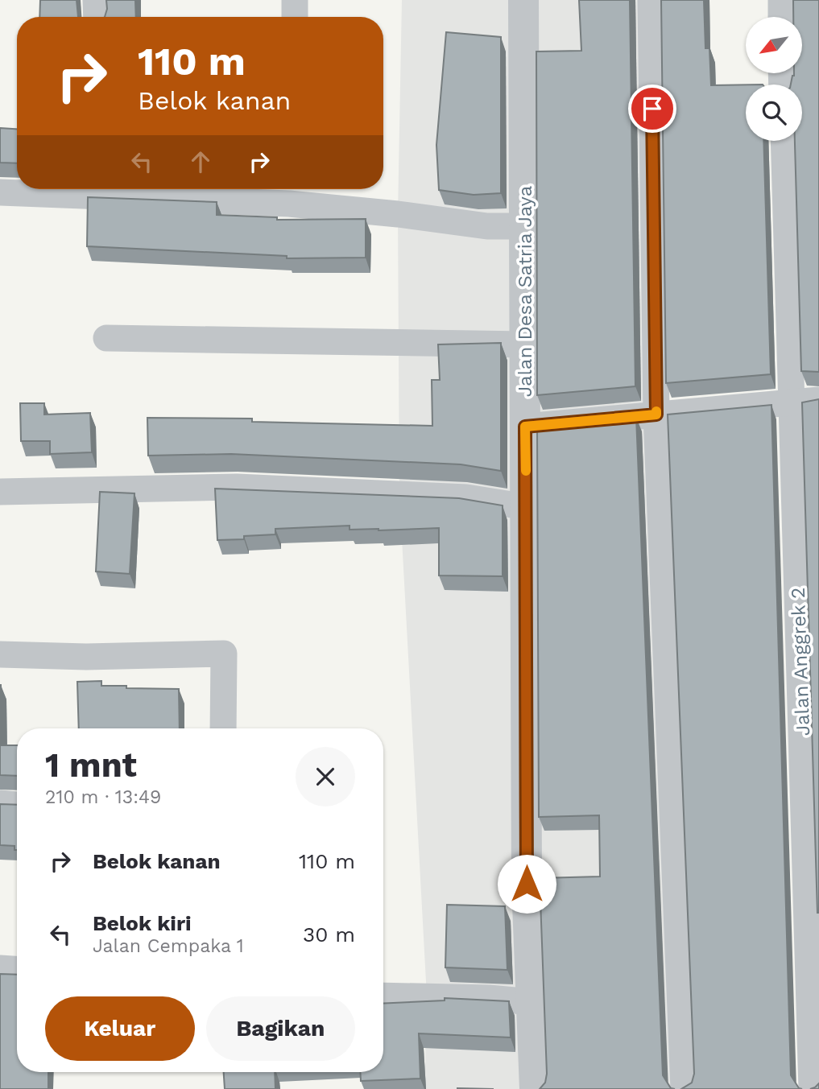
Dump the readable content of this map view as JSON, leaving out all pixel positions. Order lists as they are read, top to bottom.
{
  "streets": {
    "street": ["Jalan Desa Satria Jaya", "Jalan Anggrek 2"]
  },
  "north": "bottom left",
  "page": {
    "turn": ["110 m", "Belok kanan"],
    "heading": ["1 mnt", "210 m · 13:49"],
    "list": [
      {
        "name": "Belok kanan",
        "value": "110 m"
      },
      {
        "name": "Belok kiri",
        "note": "Jalan Cempaka 1",
        "value": "30 m"
      }
    ],
    "buttons": ["Keluar", "Bagikan"]
  }
}
